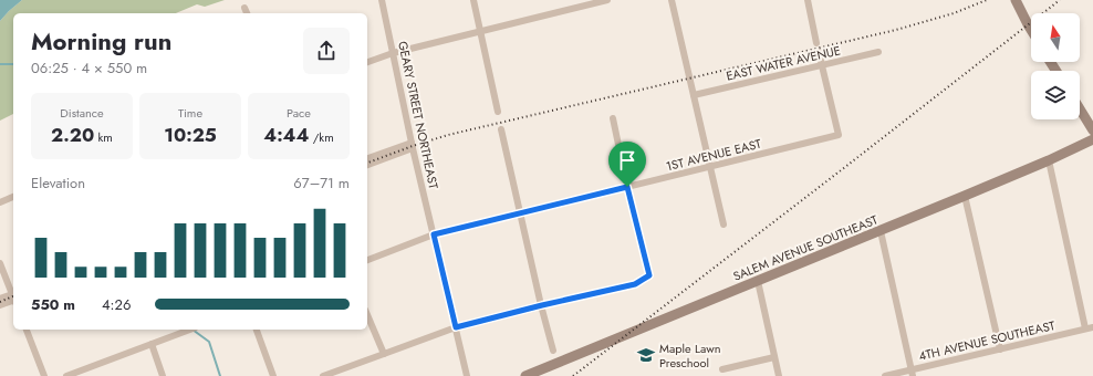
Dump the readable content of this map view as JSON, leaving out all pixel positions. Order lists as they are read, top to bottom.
{
  "streets": {
    "main road": ["SALEM AVENUE SOUTHEAST"],
    "street": [
      "EAST WATER AVENUE",
      "GEARY STREET NORTHEAST",
      "1ST AVENUE EAST",
      "4TH AVENUE SOUTHEAST"
    ]
  },
  "crossings": [
    ["EAST WATER AVENUE", "1ST AVENUE EAST"],
    ["GEARY STREET NORTHEAST", "1ST AVENUE EAST"]
  ],
  "places": {
    "school or university": ["Maple Lawn Preschool"]
  },
  "north": "top",
  "page": {
    "heading": ["Morning run", "06:25 · 4 × 550 m"],
    "stats": [
      ["Distance", "2.20 km"],
      ["Time", "10:25"],
      ["Pace", "4:44 /km"]
    ],
    "chart": ["Elevation", "67–71 m"],
    "list": [
      {
        "name": "550 m",
        "note": "4:26"
      }
    ]
  }
}
